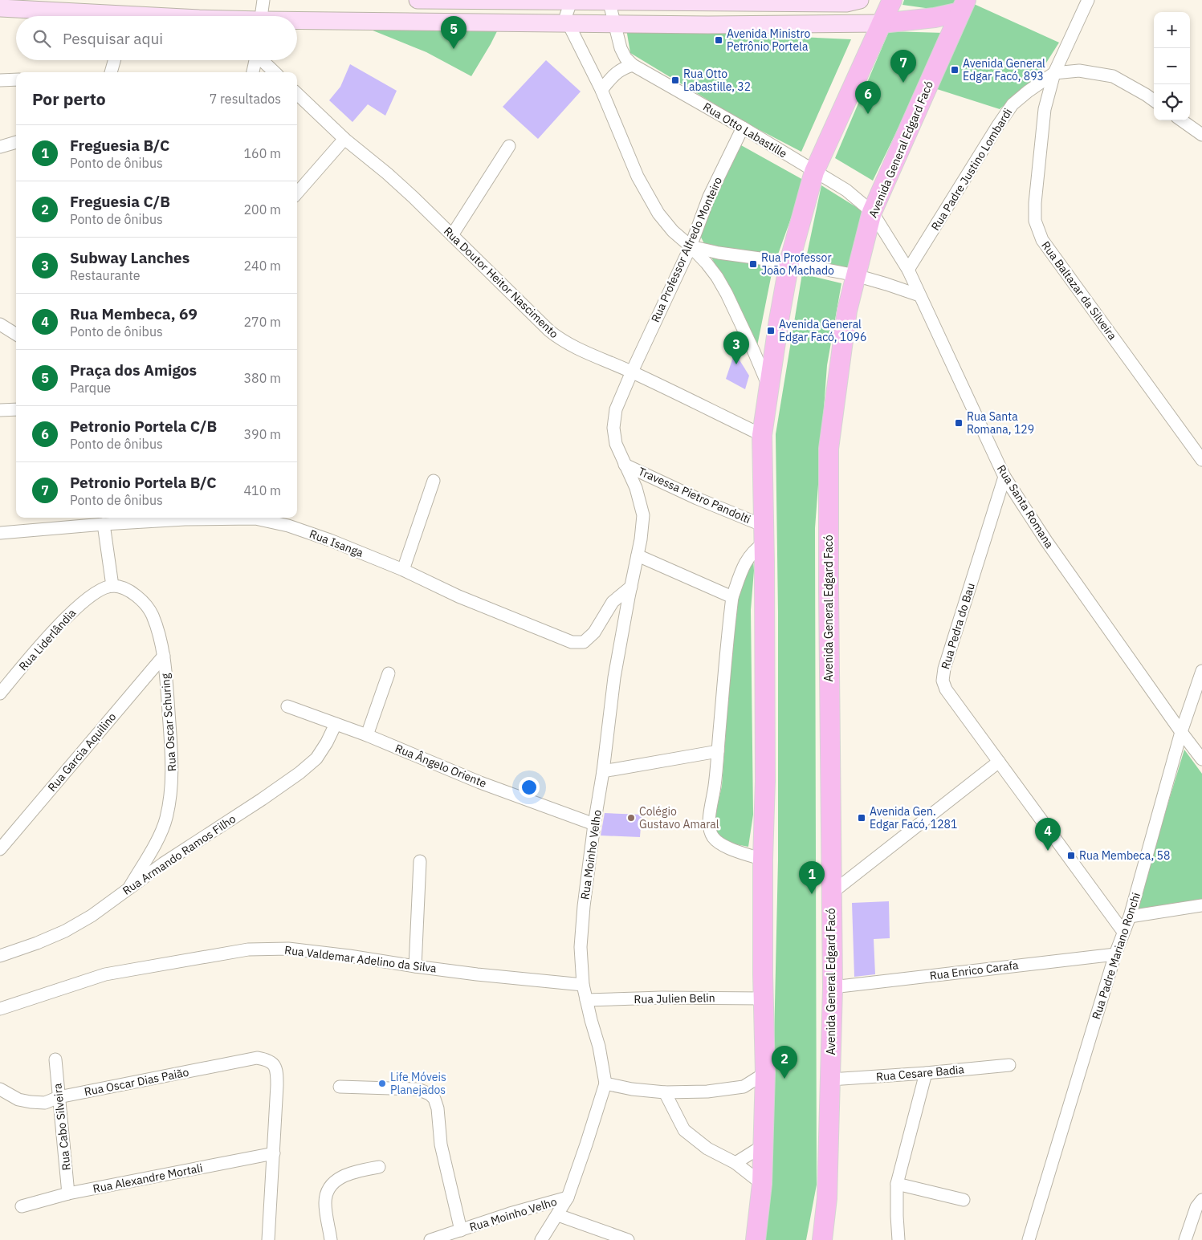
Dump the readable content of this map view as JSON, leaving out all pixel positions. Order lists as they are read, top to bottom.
{
  "streets": {
    "main road": ["Avenida General Edgard Facó"],
    "street": [
      "Rua Otto Labastille",
      "Rua Padre Justino Lombardi",
      "Rua Professor Alfredo Monteiro",
      "Rua Doutor Heitor Nascimento",
      "Rua Baltazar da Silveira",
      "Travessa Pietro Pandolti",
      "Rua Santa Romana",
      "Rua Isanga",
      "Rua Pedra do Bau",
      "Rua Liderlândia",
      "Rua Oscar Schuring",
      "Rua Garcia Aquilino",
      "Rua Ângelo Oriente",
      "Rua Armando Ramos Filho",
      "Rua Moinho Velho",
      "Rua Padre Mariano Ronchi",
      "Rua Valdemar Adelino da Silva",
      "Rua Enrico Carafa",
      "Rua Julien Belin",
      "Rua Cesare Badia",
      "Rua Oscar Dias Paião",
      "Rua Cabo Silveira",
      "Rua Alexandre Mortali"
    ]
  },
  "crossings": [
    ["Rua Otto Labastille", "Avenida General Edgard Facó"],
    ["Rua Otto Labastille", "Rua Professor Alfredo Monteiro"],
    ["Rua Otto Labastille", "Rua Santa Romana"],
    ["Avenida General Edgard Facó", "Rua Santa Romana"],
    ["Avenida General Edgard Facó", "Rua Enrico Carafa"],
    ["Avenida General Edgard Facó", "Rua Cesare Badia"],
    ["Rua Padre Justino Lombardi", "Rua Baltazar da Silveira"],
    ["Rua Padre Justino Lombardi", "Rua Santa Romana"],
    ["Rua Professor Alfredo Monteiro", "Rua Doutor Heitor Nascimento"],
    ["Rua Professor Alfredo Monteiro", "Rua Moinho Velho"],
    ["Rua Doutor Heitor Nascimento", "Rua Moinho Velho"],
    ["Travessa Pietro Pandolti", "Rua Moinho Velho"],
    ["Rua Santa Romana", "Rua Pedra do Bau"],
    ["Rua Santa Romana", "Rua Padre Mariano Ronchi"],
    ["Rua Isanga", "Rua Moinho Velho"],
    ["Rua Liderlândia", "Rua Oscar Schuring"],
    ["Rua Oscar Schuring", "Rua Garcia Aquilino"],
    ["Rua Oscar Schuring", "Rua Armando Ramos Filho"],
    ["Rua Ângelo Oriente", "Rua Armando Ramos Filho"],
    ["Rua Ângelo Oriente", "Rua Moinho Velho"],
    ["Rua Moinho Velho", "Rua Valdemar Adelino da Silva"],
    ["Rua Moinho Velho", "Rua Julien Belin"],
    ["Rua Padre Mariano Ronchi", "Rua Enrico Carafa"],
    ["Rua Oscar Dias Paião", "Rua Cabo Silveira"],
    ["Rua Oscar Dias Paião", "Rua Alexandre Mortali"],
    ["Rua Cabo Silveira", "Rua Alexandre Mortali"]
  ],
  "places": {
    "transit": [
      "Avenida Ministro Petrônio Portela",
      "Avenida General Edgar Facó, 893",
      "Rua Otto Labastille, 32",
      "Rua Professor João Machado",
      "Avenida General Edgar Facó, 1096",
      "Rua Santa Romana, 129",
      "Avenida Gen. Edgar Facó, 1281",
      "Rua Membeca, 58"
    ],
    "other": ["Colégio Gustavo Amaral", "Life Móveis Planejados"]
  },
  "page": {
    "map_buttons": ["+", "−"],
    "pins": [
      "5",
      "7",
      "6",
      "3",
      "4",
      "1",
      "2"
    ],
    "search": "Pesquisar aqui",
    "heading": ["Por perto", "7 resultados"],
    "list": [
      {
        "mark": "1",
        "name": "Freguesia B/C",
        "note": "Ponto de ônibus",
        "value": "160 m"
      },
      {
        "mark": "2",
        "name": "Freguesia C/B",
        "note": "Ponto de ônibus",
        "value": "200 m"
      },
      {
        "mark": "3",
        "name": "Subway Lanches",
        "note": "Restaurante",
        "value": "240 m"
      },
      {
        "mark": "4",
        "name": "Rua Membeca, 69",
        "note": "Ponto de ônibus",
        "value": "270 m"
      },
      {
        "mark": "5",
        "name": "Praça dos Amigos",
        "note": "Parque",
        "value": "380 m"
      },
      {
        "mark": "6",
        "name": "Petronio Portela C/B",
        "note": "Ponto de ônibus",
        "value": "390 m"
      },
      {
        "mark": "7",
        "name": "Petronio Portela B/C",
        "note": "Ponto de ônibus",
        "value": "410 m"
      }
    ]
  }
}
